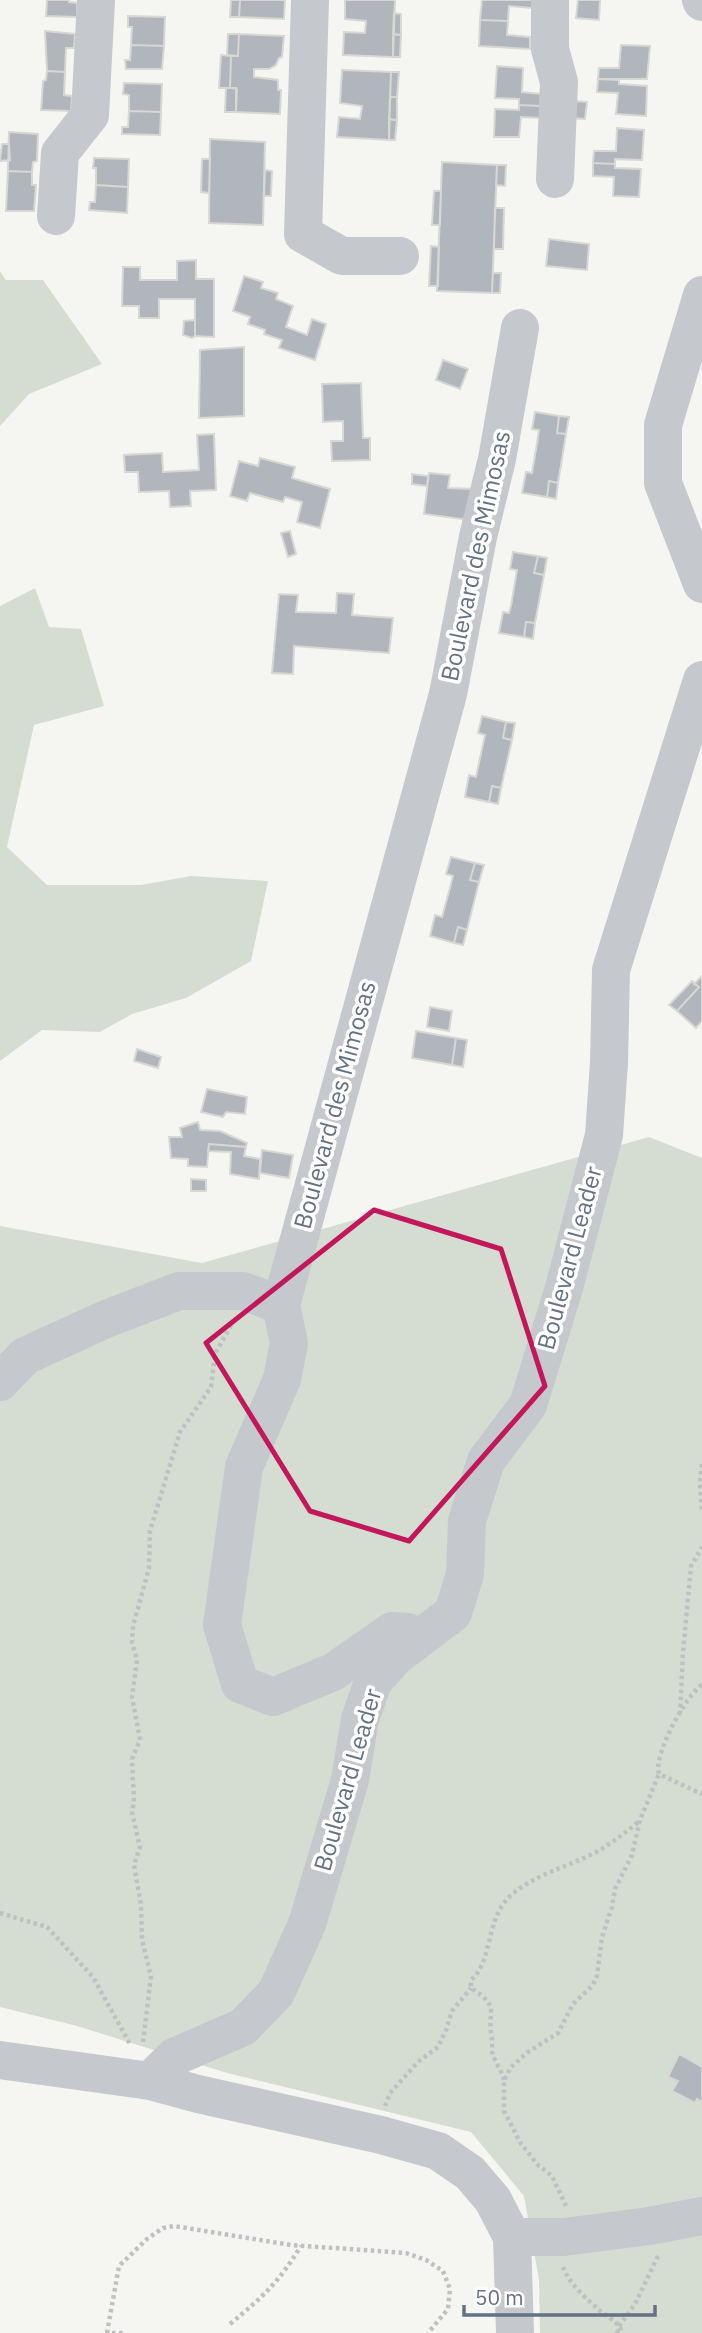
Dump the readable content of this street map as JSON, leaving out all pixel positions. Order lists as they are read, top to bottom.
{
  "streets": {
    "street": ["Boulevard des Mimosas", "Boulevard Leader"]
  },
  "crossings": [
    ["Boulevard des Mimosas", "Boulevard Leader"]
  ],
  "scale_bar": "50 m"
}
